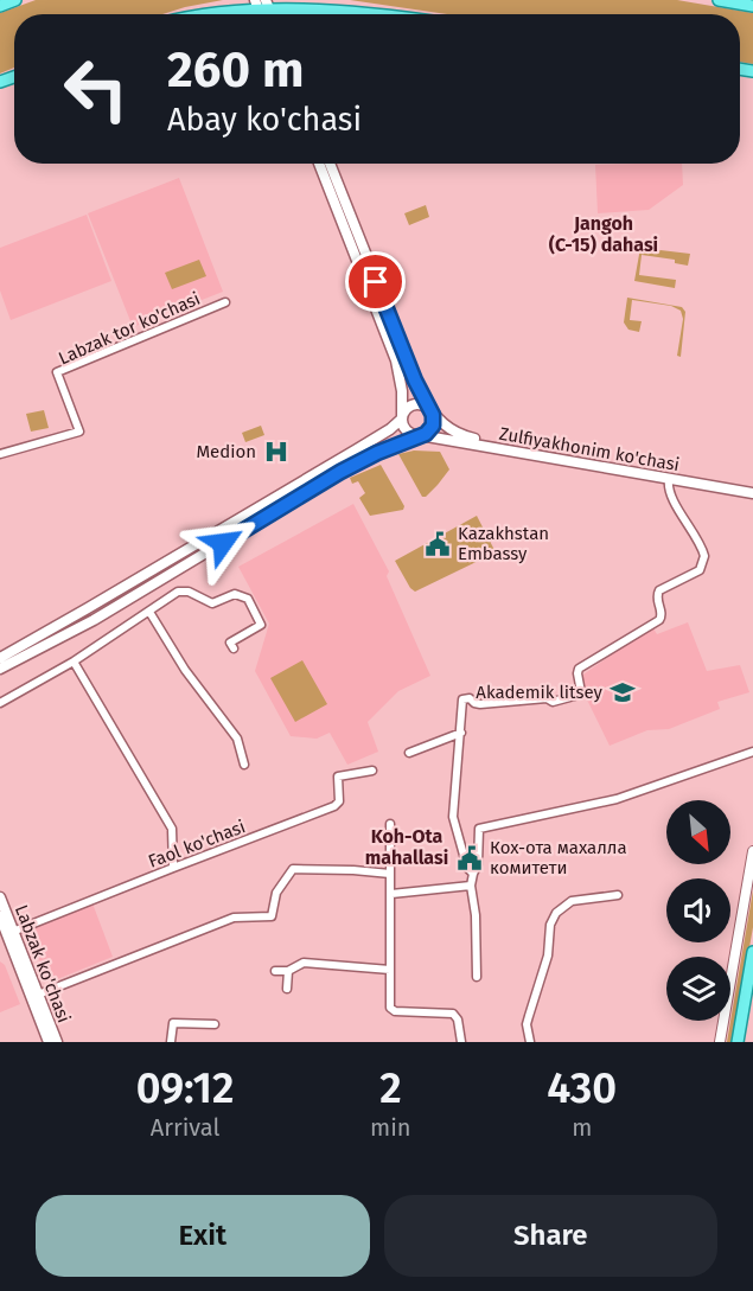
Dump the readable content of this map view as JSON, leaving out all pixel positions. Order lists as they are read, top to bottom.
{
  "streets": {
    "main road": ["Zulfiyakhonim ko'chasi", "Labzak ko'chasi"],
    "street": ["Labzak tor ko'chasi", "Faol ko'chasi"]
  },
  "crossings": [
    ["Faol ko'chasi", "Labzak ko'chasi"]
  ],
  "districts": ["Jangoh (C-15) dahasi", "Koh-Ota mahallasi"],
  "places": {
    "hospital": ["Medion"],
    "public building": ["Kazakhstan Embassy", "Кох-ота махалла комитети"],
    "school or university": ["Akademik litsey"]
  },
  "north": "bottom right",
  "page": {
    "turn": ["260 m", "Abay ko'chasi"],
    "eta": [
      "09:12",
      "Arrival",
      "2",
      "min",
      "430",
      "m"
    ],
    "buttons": ["Exit", "Share"]
  }
}
